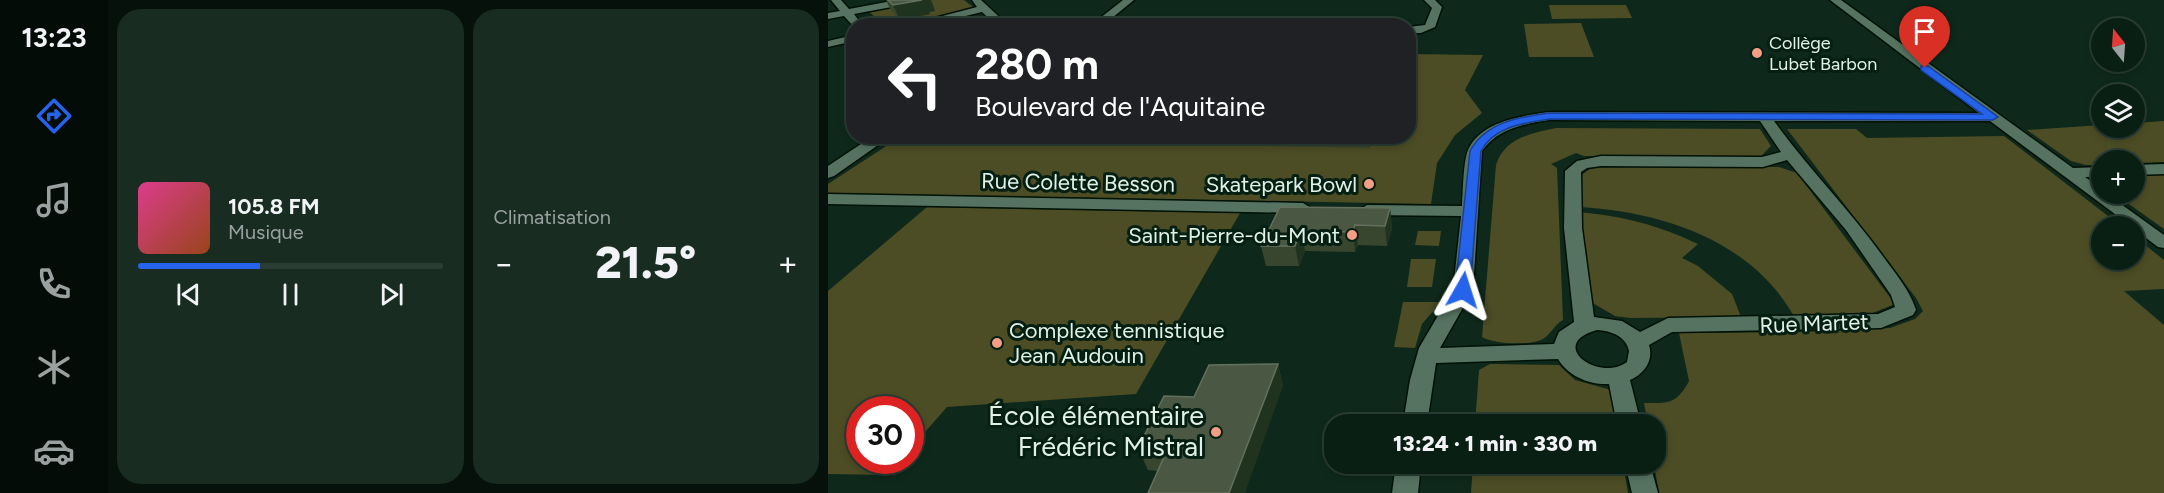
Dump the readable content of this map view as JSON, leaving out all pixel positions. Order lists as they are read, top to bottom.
{
  "streets": {
    "street": ["Rue Colette Besson", "Rue Martet"]
  },
  "places": [
    "Collège Lubet Barbon",
    "Skatepark Bowl",
    "Saint-Pierre-du-Mont",
    "Complexe tennistique Jean Audouin",
    "École élémentaire Frédéric Mistral"
  ],
  "north": "top",
  "page": {
    "tabs": "13:23",
    "tile": "Climatisation",
    "map_buttons": ["+", "−"],
    "turn": ["280 m", "Boulevard de l'Aquitaine"],
    "song": ["105.8 FM", "Musique"],
    "heat": ["−", "21.5°", "+"],
    "limit": "30",
    "trip": "13:24 · 1 min · 330 m"
  }
}
